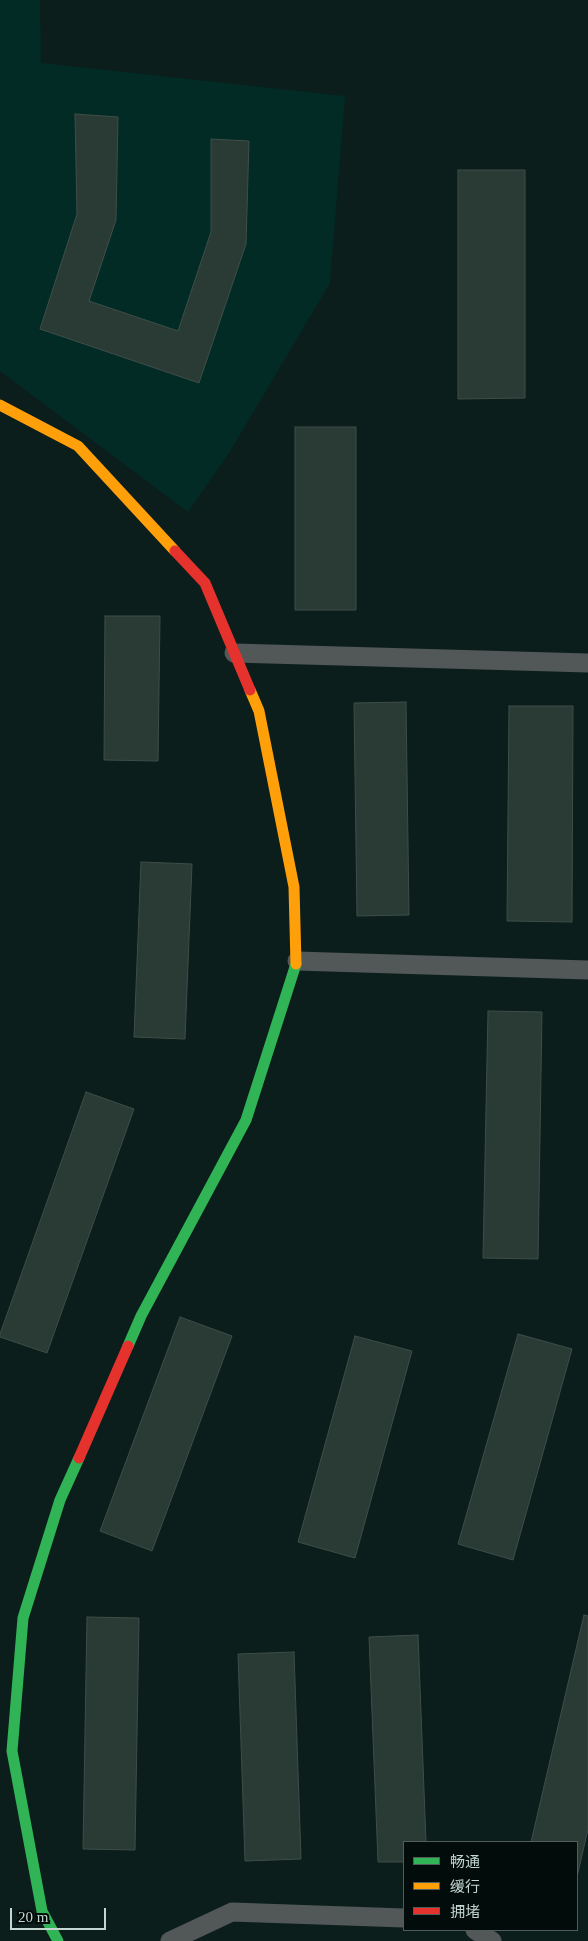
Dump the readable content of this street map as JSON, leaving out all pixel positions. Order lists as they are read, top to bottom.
{
  "legend": ["畅通", "缓行", "拥堵"],
  "scale_bar": "20 m"
}
